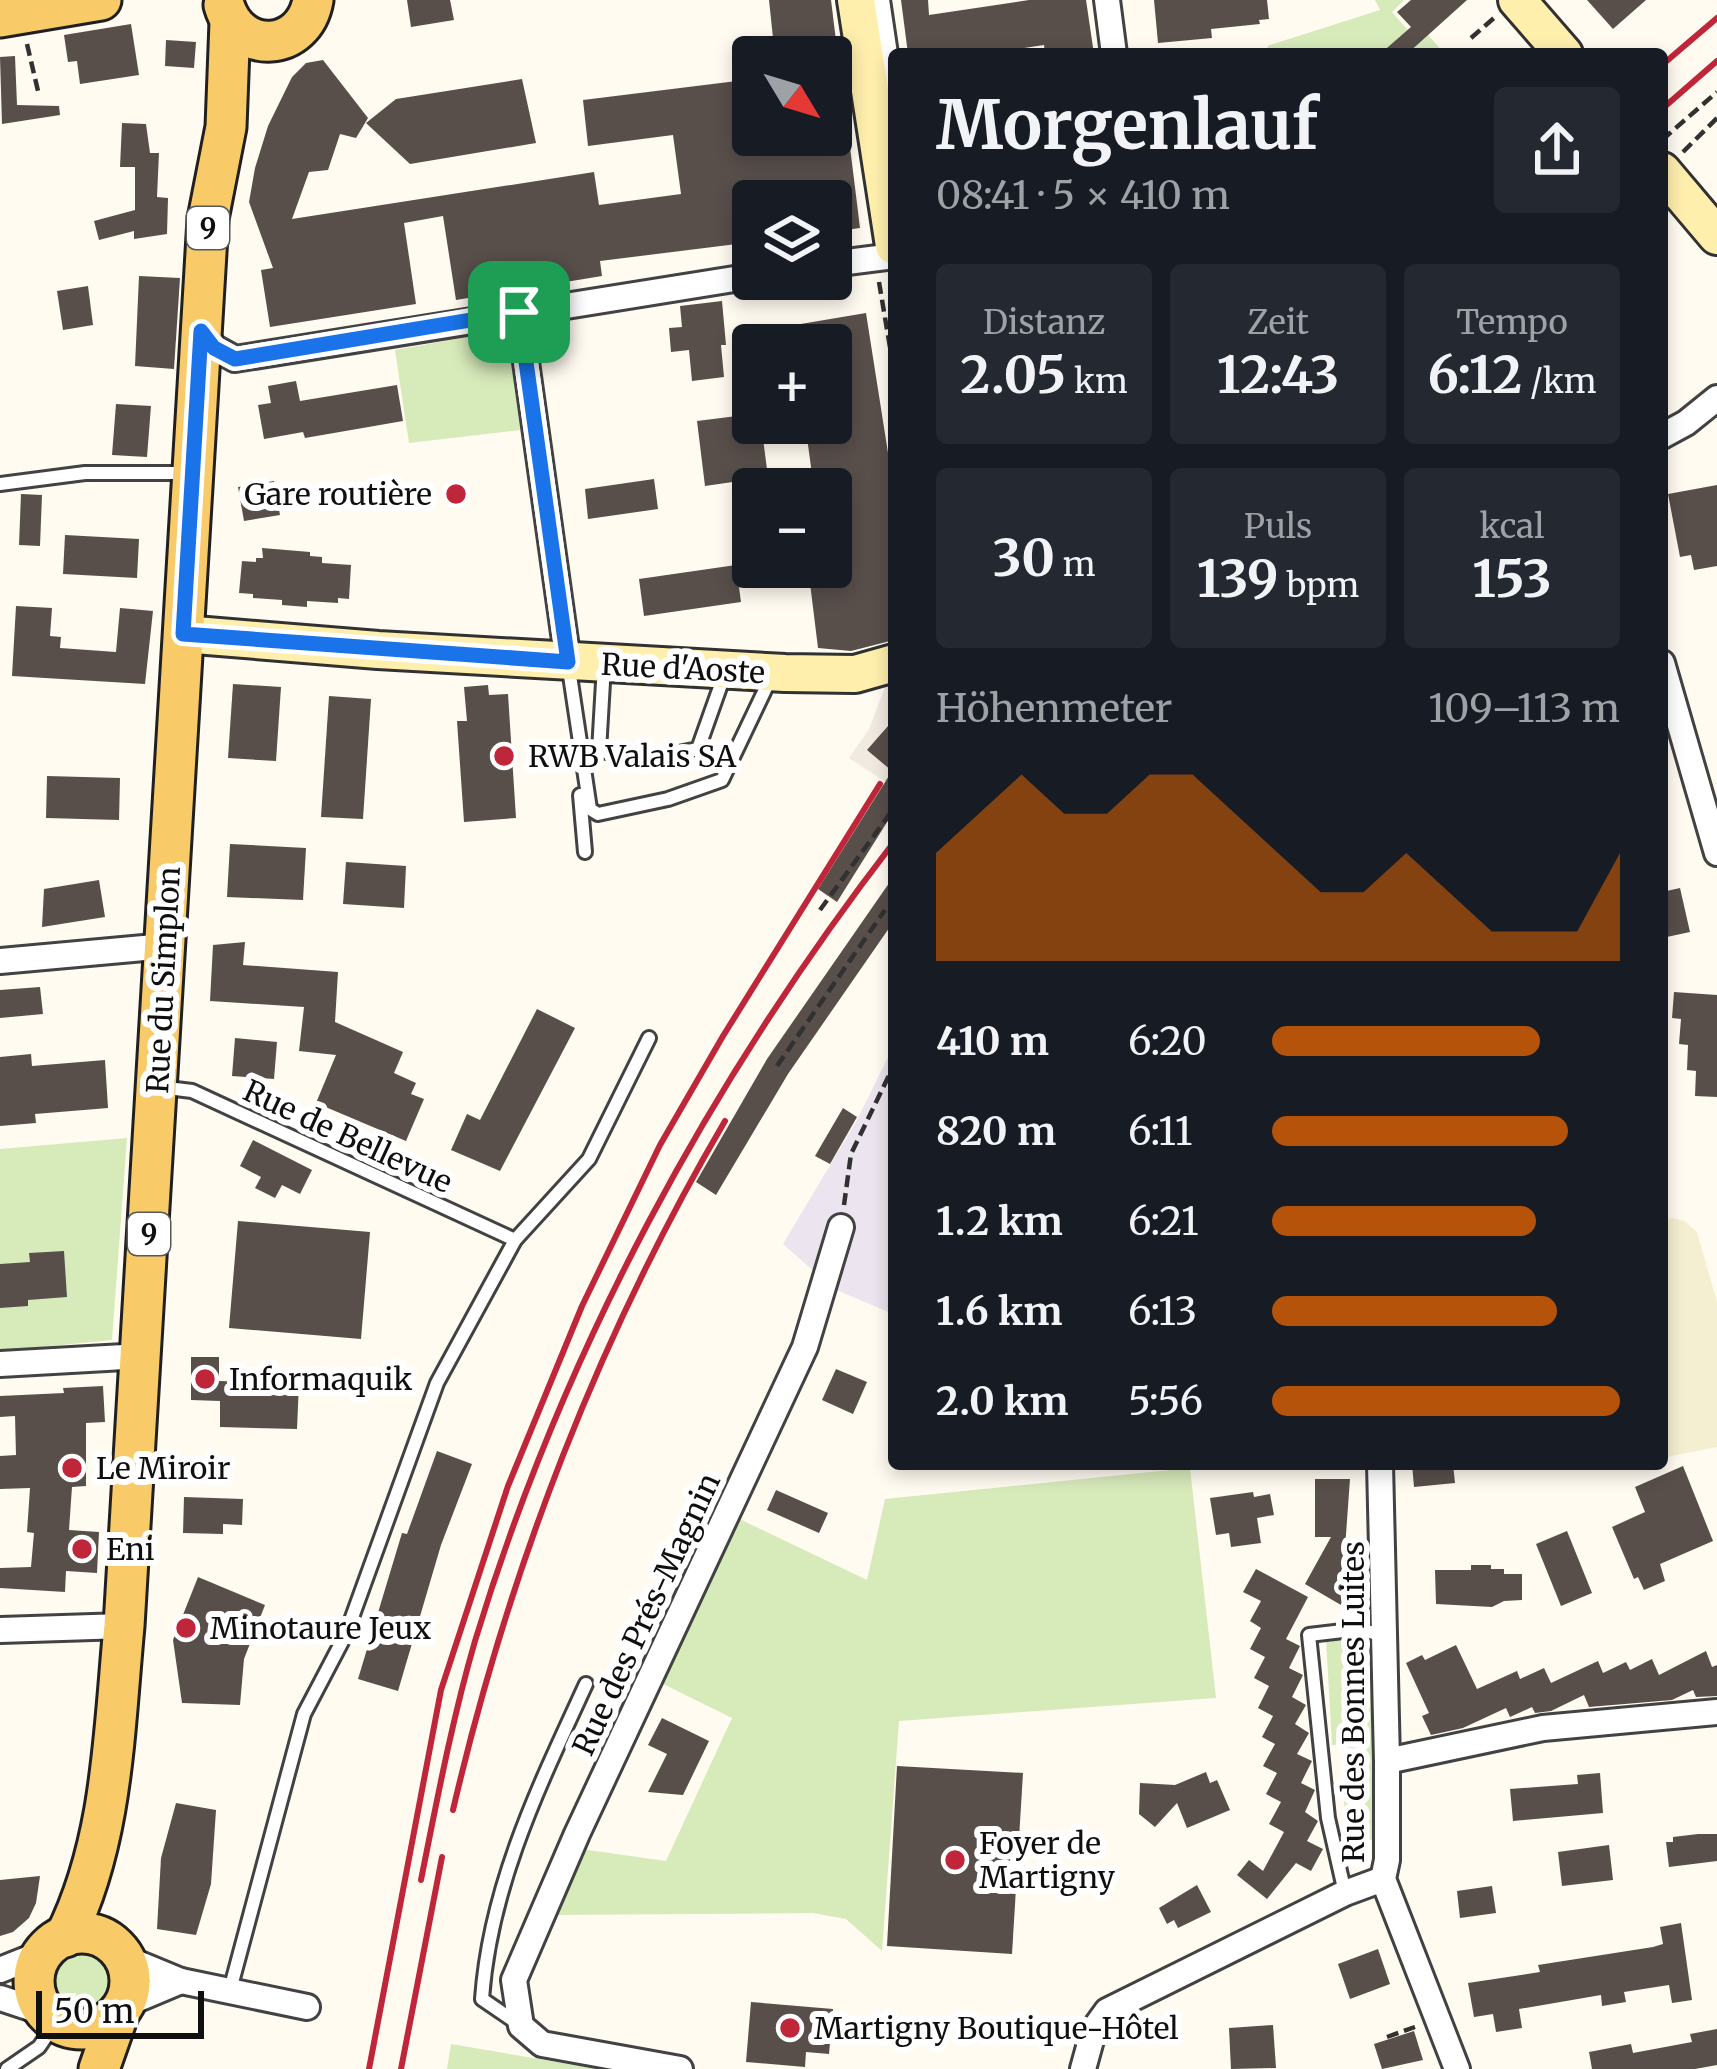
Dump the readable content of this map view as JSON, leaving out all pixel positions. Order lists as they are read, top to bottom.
{
  "streets": {
    "main road": ["9", "Rue du Simplon"],
    "street": ["Rue d'Aoste", "Rue des Prés-Magnin", "Rue des Bonnes Luites"],
    "lane": ["Rue de Bellevue"]
  },
  "crossings": [
    ["9", "Rue du Simplon"],
    ["Rue d'Aoste", "Rue du Simplon"],
    ["Rue du Simplon", "Rue de Bellevue"]
  ],
  "places": [
    "Gare routière",
    "RWB Valais SA",
    "Informaquik",
    "Le Miroir",
    "Eni",
    "Minotaure Jeux",
    "Foyer de Martigny",
    "Martigny Boutique-Hôtel"
  ],
  "scale_bar": "50 m",
  "north": "bottom right",
  "page": {
    "map_buttons": ["+", "−"],
    "heading": ["Morgenlauf", "08:41 · 5 × 410 m"],
    "stats": [
      ["Distanz", "2.05 km"],
      ["Zeit", "12:43"],
      ["Tempo", "6:12 /km"],
      ["30 m"],
      ["Puls", "139 bpm"],
      ["kcal", "153"]
    ],
    "chart": ["Höhenmeter", "109–113 m"],
    "list": [
      {
        "name": "410 m",
        "note": "6:20"
      },
      {
        "name": "820 m",
        "note": "6:11"
      },
      {
        "name": "1.2 km",
        "note": "6:21"
      },
      {
        "name": "1.6 km",
        "note": "6:13"
      },
      {
        "name": "2.0 km",
        "note": "5:56"
      }
    ],
    "scale": "50 m"
  }
}
